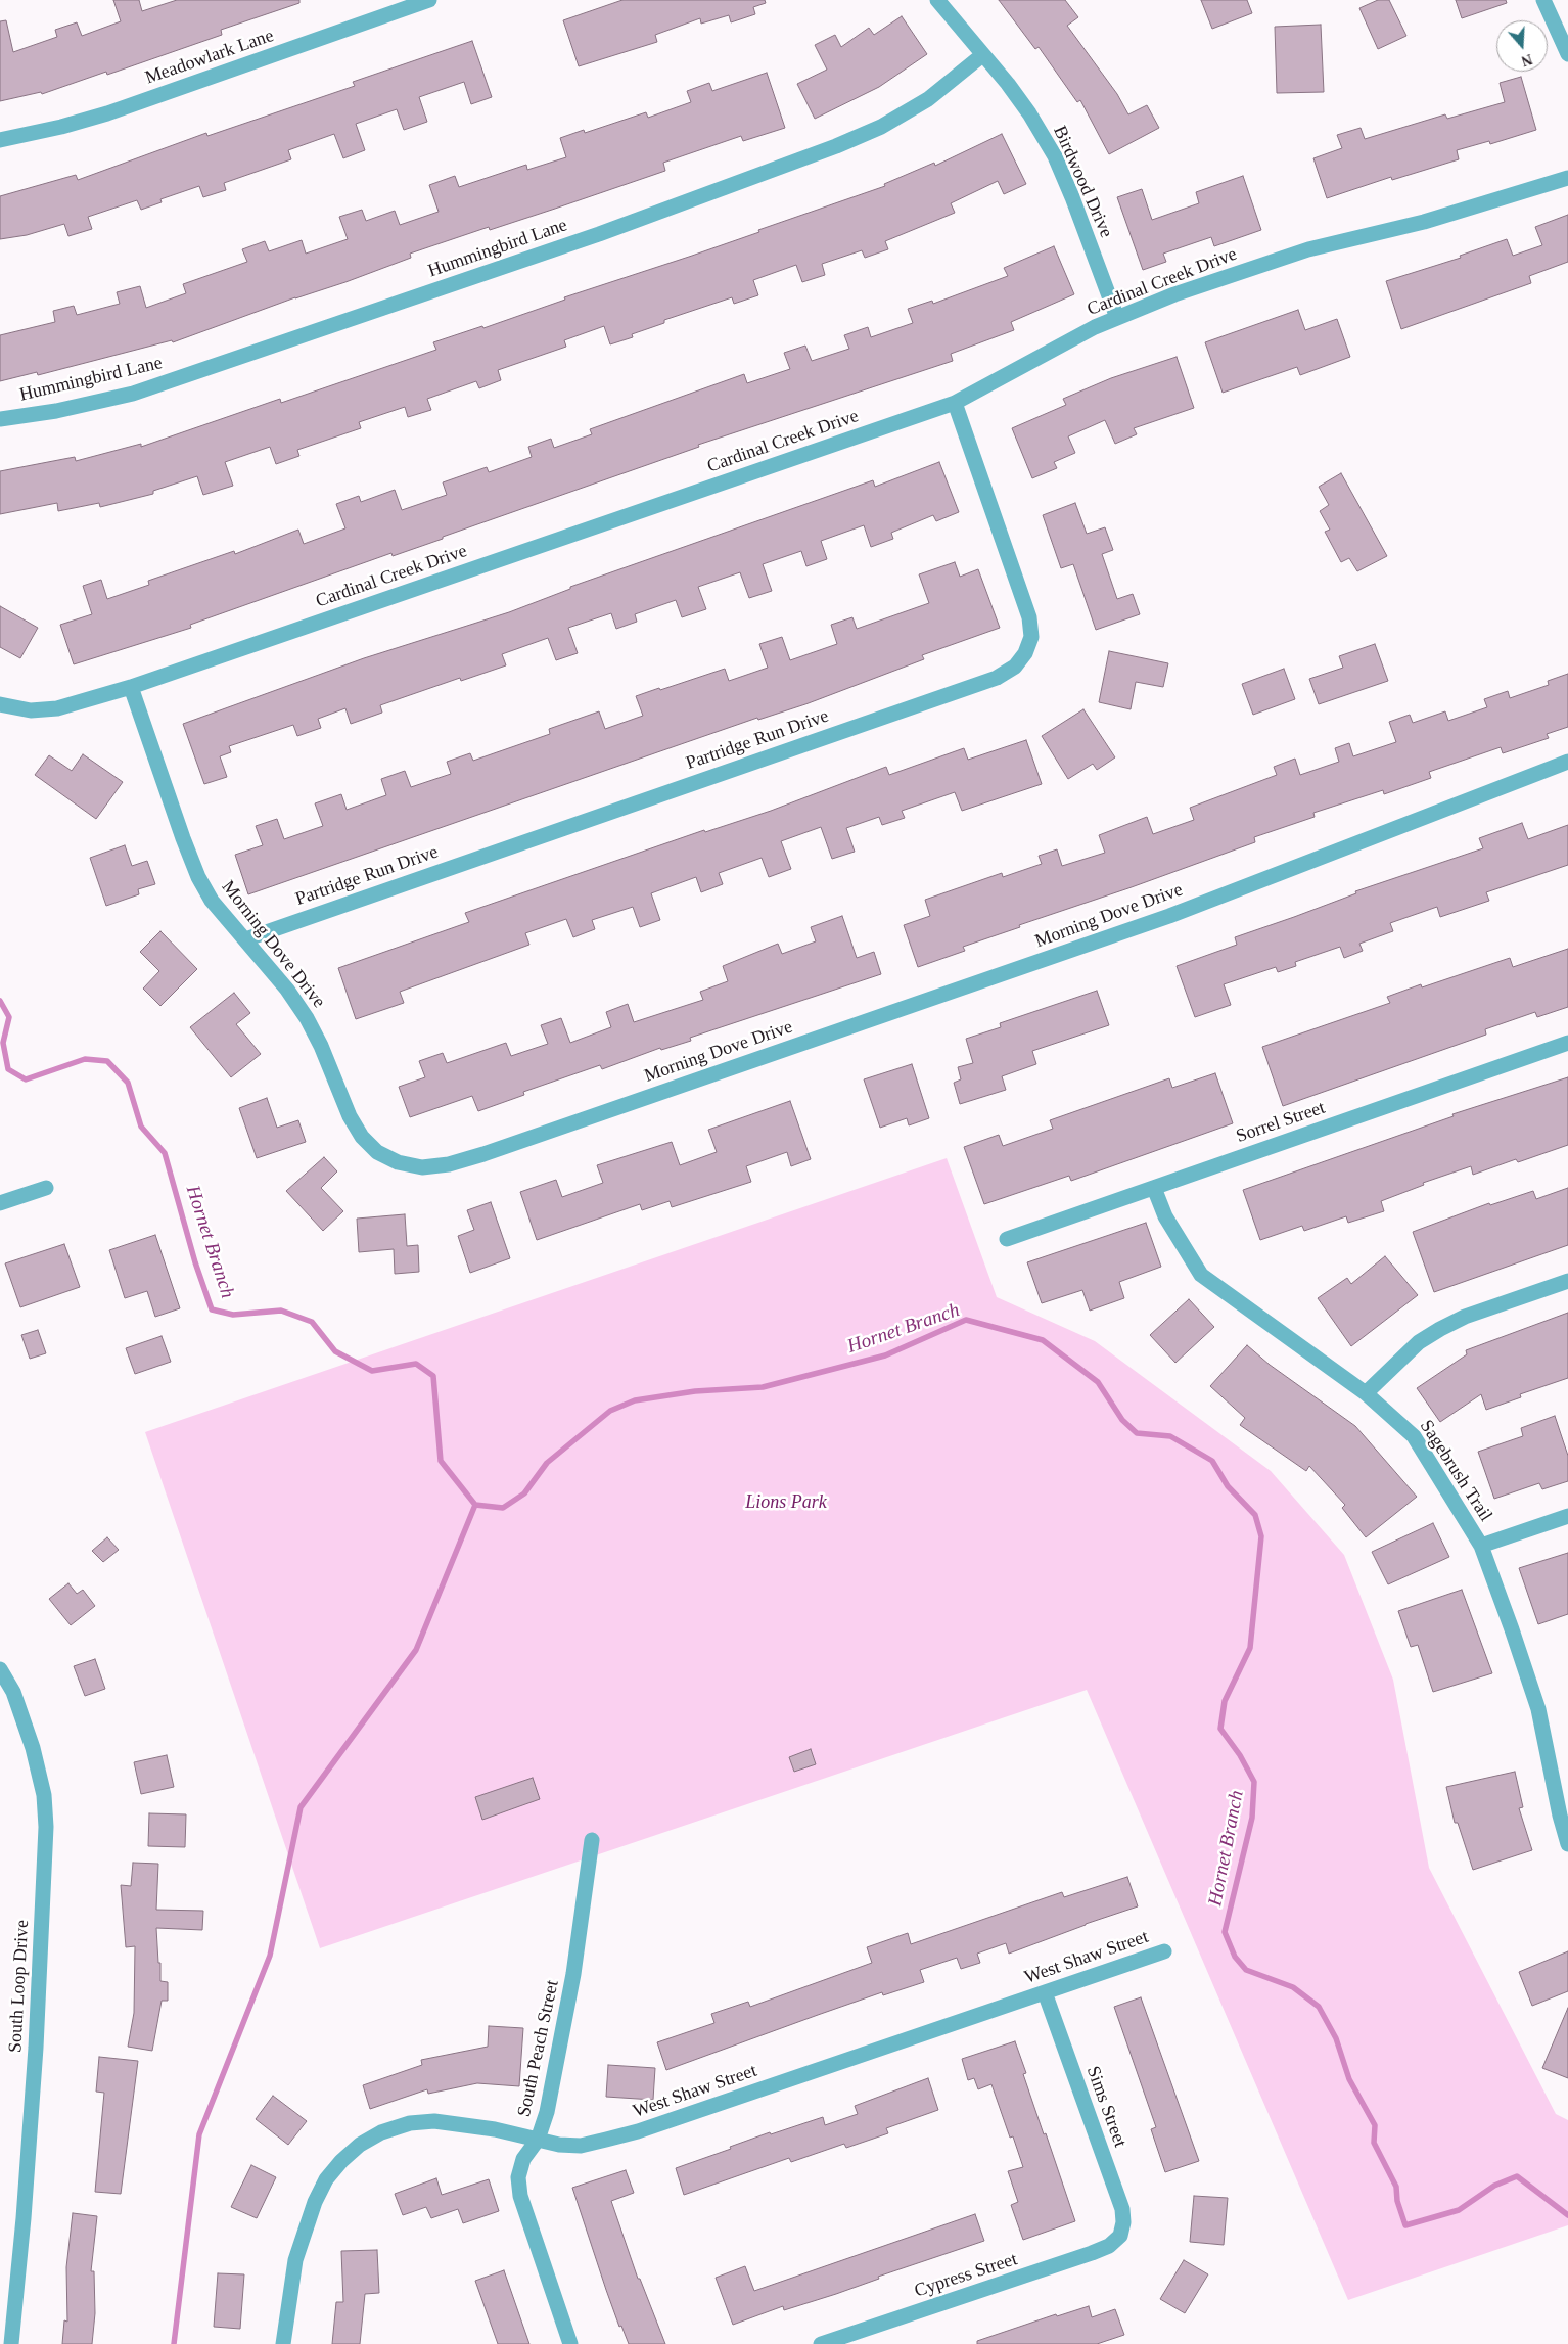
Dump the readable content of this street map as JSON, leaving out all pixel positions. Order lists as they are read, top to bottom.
{
  "streets": {
    "street": [
      "Meadowlark Lane",
      "Birdwood Drive",
      "Hummingbird Lane",
      "Cardinal Creek Drive",
      "Partridge Run Drive",
      "Morning Dove Drive",
      "Sorrel Street",
      "Sagebrush Trail",
      "West Shaw Street",
      "South Loop Drive",
      "South Peach Street",
      "Sims Street",
      "Cypress Street"
    ]
  },
  "crossings": [
    ["Birdwood Drive", "Hummingbird Lane"],
    ["Birdwood Drive", "Cardinal Creek Drive"],
    ["Cardinal Creek Drive", "Partridge Run Drive"],
    ["Cardinal Creek Drive", "Morning Dove Drive"],
    ["Partridge Run Drive", "Morning Dove Drive"],
    ["Sorrel Street", "Sagebrush Trail"],
    ["West Shaw Street", "South Peach Street"],
    ["West Shaw Street", "Sims Street"],
    ["Sims Street", "Cypress Street"]
  ],
  "water": ["Hornet Branch"],
  "parks": ["Lions Park"],
  "north": "bottom"
}
